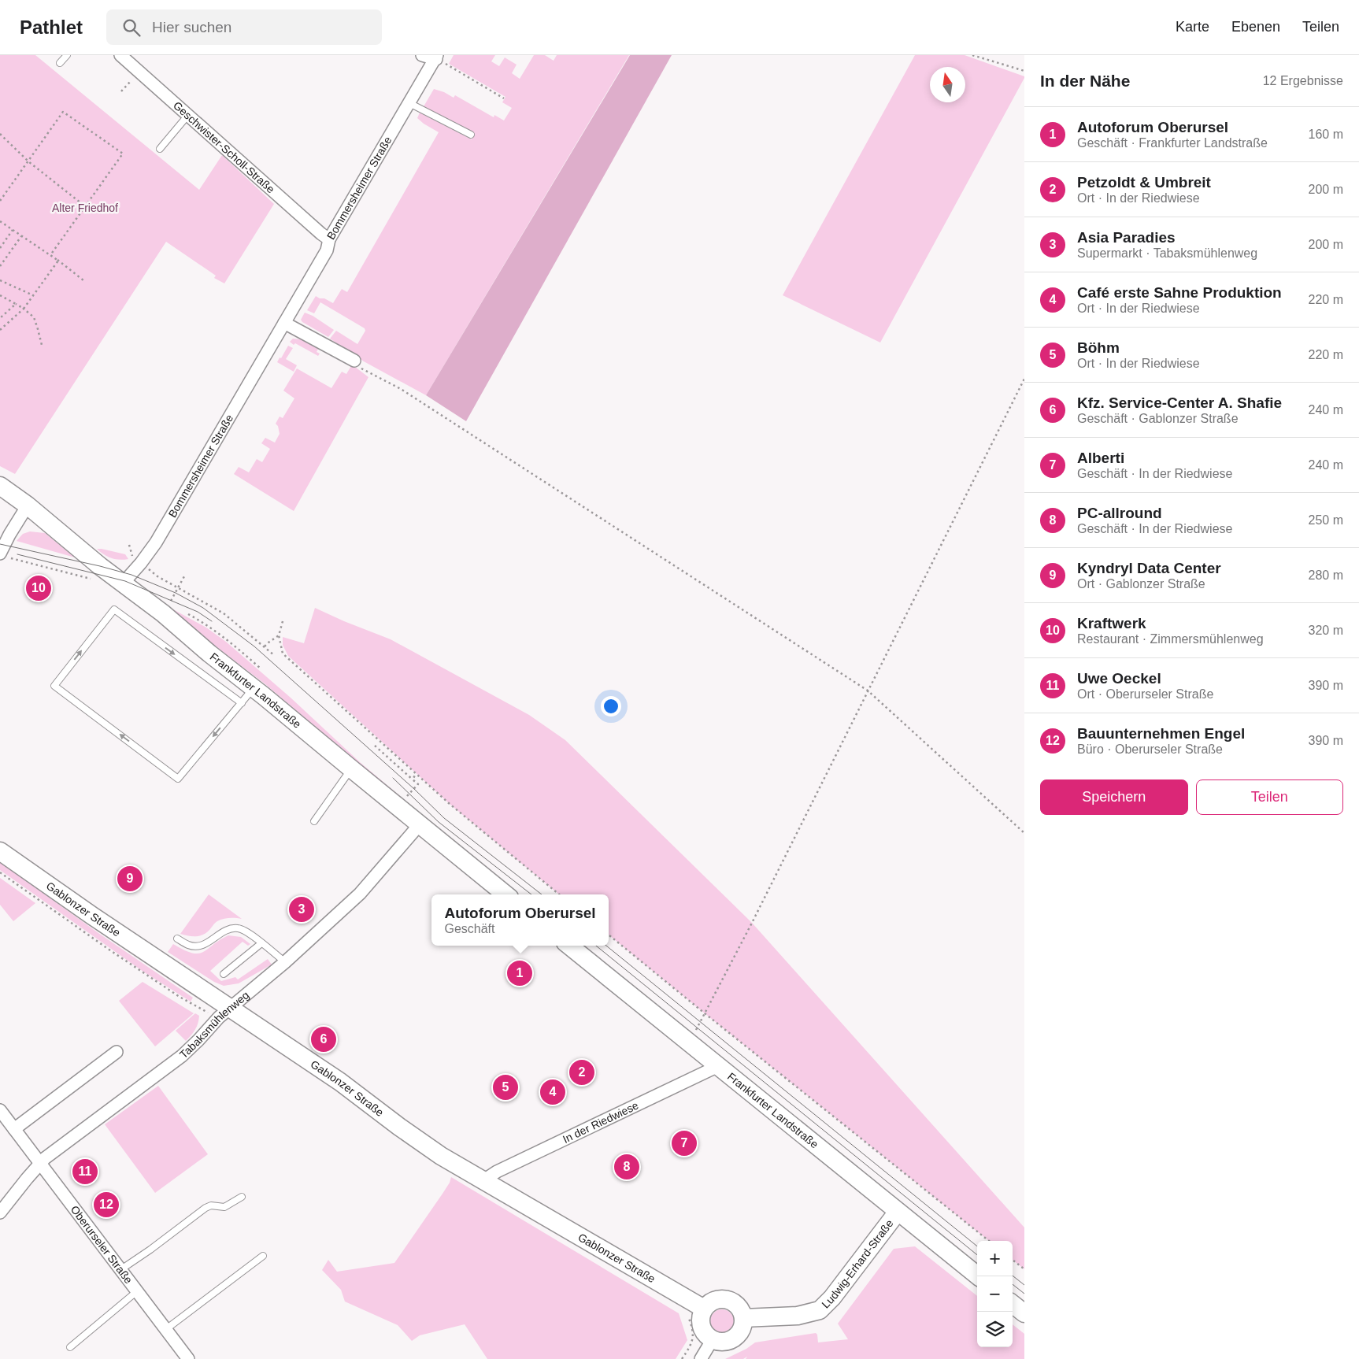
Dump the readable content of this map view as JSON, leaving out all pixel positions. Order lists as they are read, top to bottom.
{
  "streets": {
    "main road": ["Frankfurter Landstraße", "Gablonzer Straße", "Ludwig-Erhard-Straße"],
    "street": [
      "Geschwister-Scholl-Straße",
      "Bommersheimer Straße",
      "Tabaksmühlenweg",
      "In der Riedwiese",
      "Oberurseler Straße"
    ]
  },
  "crossings": [
    ["Geschwister-Scholl-Straße", "Bommersheimer Straße"],
    ["Bommersheimer Straße", "Frankfurter Landstraße"],
    ["Frankfurter Landstraße", "Tabaksmühlenweg"],
    ["Frankfurter Landstraße", "In der Riedwiese"],
    ["Frankfurter Landstraße", "Ludwig-Erhard-Straße"],
    ["Gablonzer Straße", "Tabaksmühlenweg"],
    ["Gablonzer Straße", "In der Riedwiese"],
    ["Gablonzer Straße", "Ludwig-Erhard-Straße"],
    ["Tabaksmühlenweg", "Oberurseler Straße"]
  ],
  "parks": ["Alter Friedhof"],
  "north": "top",
  "page": {
    "header": "Pathlet",
    "search": "Hier suchen",
    "nav": ["Karte", "Ebenen", "Teilen"],
    "heading": ["In der Nähe", "12 Ergebnisse"],
    "list": [
      {
        "mark": "1",
        "name": "Autoforum Oberursel",
        "note": "Geschäft · Frankfurter Landstraße",
        "value": "160 m"
      },
      {
        "mark": "2",
        "name": "Petzoldt & Umbreit",
        "note": "Ort · In der Riedwiese",
        "value": "200 m"
      },
      {
        "mark": "3",
        "name": "Asia Paradies",
        "note": "Supermarkt · Tabaksmühlenweg",
        "value": "200 m"
      },
      {
        "mark": "4",
        "name": "Café erste Sahne Produktion",
        "note": "Ort · In der Riedwiese",
        "value": "220 m"
      },
      {
        "mark": "5",
        "name": "Böhm",
        "note": "Ort · In der Riedwiese",
        "value": "220 m"
      },
      {
        "mark": "6",
        "name": "Kfz. Service-Center A. Shafie",
        "note": "Geschäft · Gablonzer Straße",
        "value": "240 m"
      },
      {
        "mark": "7",
        "name": "Alberti",
        "note": "Geschäft · In der Riedwiese",
        "value": "240 m"
      },
      {
        "mark": "8",
        "name": "PC-allround",
        "note": "Geschäft · In der Riedwiese",
        "value": "250 m"
      },
      {
        "mark": "9",
        "name": "Kyndryl Data Center",
        "note": "Ort · Gablonzer Straße",
        "value": "280 m"
      },
      {
        "mark": "10",
        "name": "Kraftwerk",
        "note": "Restaurant · Zimmersmühlenweg",
        "value": "320 m"
      },
      {
        "mark": "11",
        "name": "Uwe Oeckel",
        "note": "Ort · Oberurseler Straße",
        "value": "390 m"
      },
      {
        "mark": "12",
        "name": "Bauunternehmen Engel",
        "note": "Büro · Oberurseler Straße",
        "value": "390 m"
      }
    ],
    "pins": [
      "10",
      "9",
      "3",
      "1",
      "6",
      "2",
      "5",
      "4",
      "7",
      "8",
      "11",
      "12"
    ],
    "buttons": ["Speichern", "Teilen"],
    "popup": ["Autoforum Oberursel", "Geschäft"],
    "map_buttons": ["+", "−"]
  }
}
